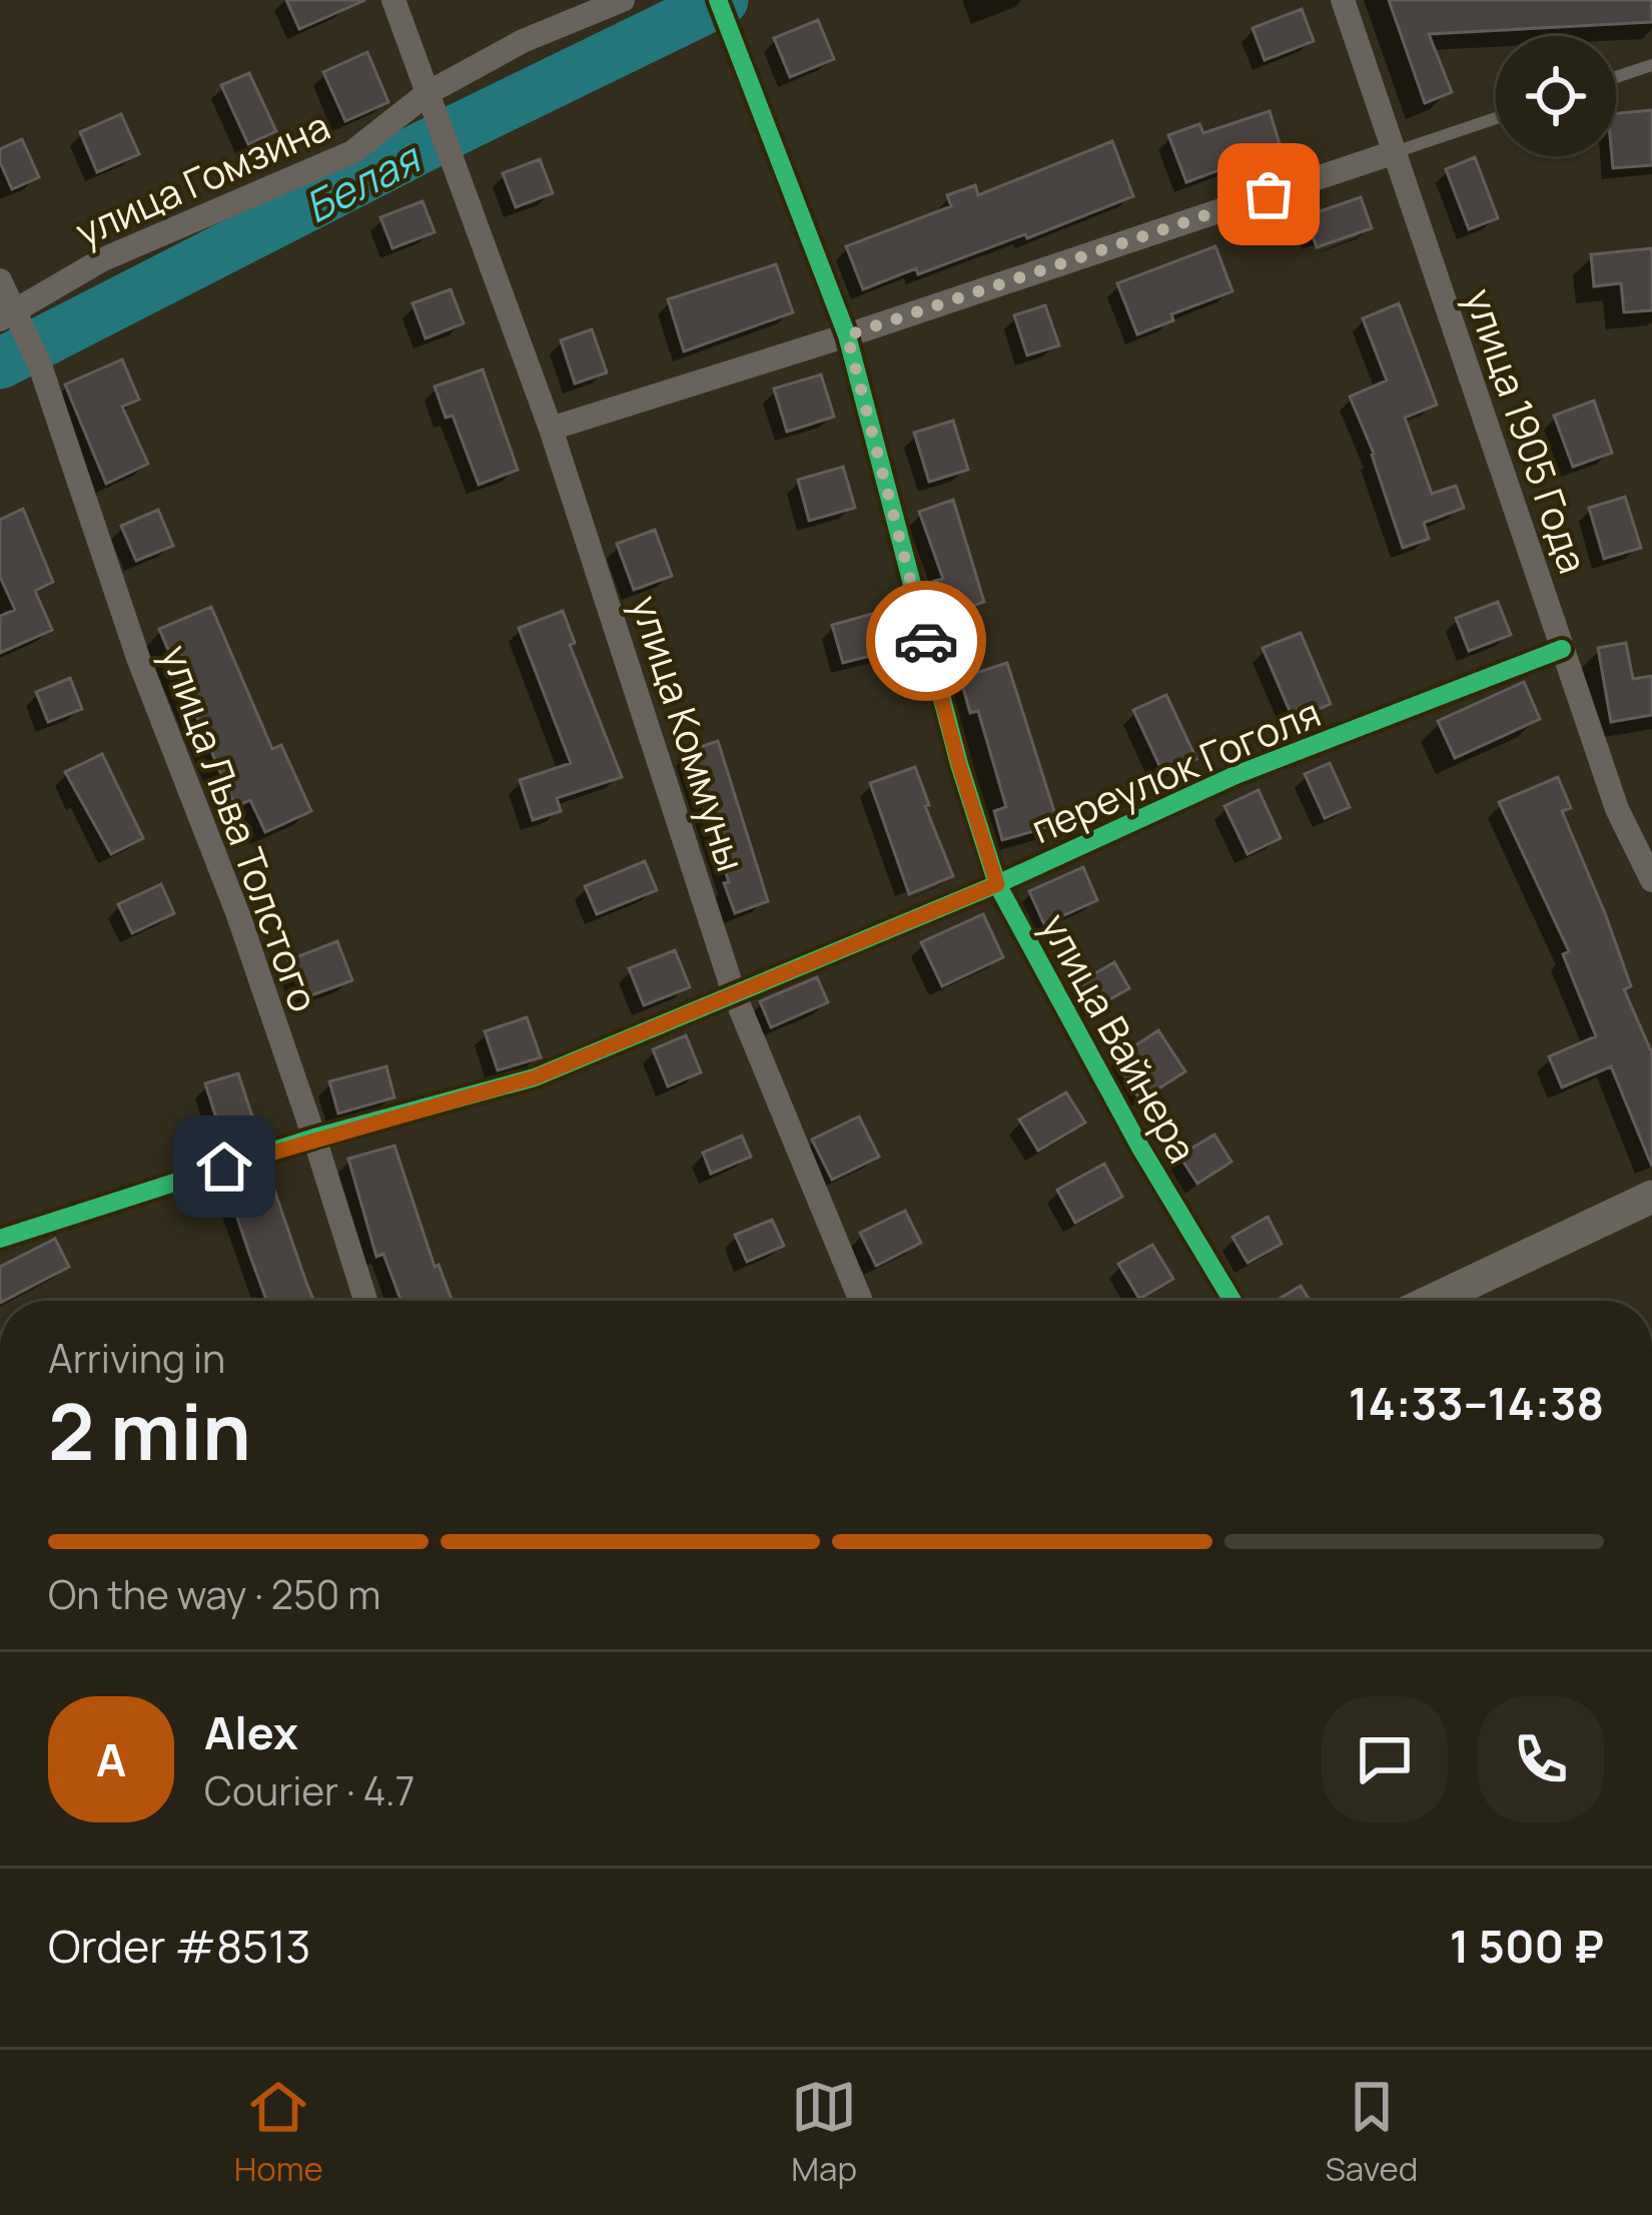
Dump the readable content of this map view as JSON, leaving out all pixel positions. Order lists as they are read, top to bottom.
{
  "streets": {
    "street": [
      "улица Гомзина",
      "улица 1905 Года",
      "улица Коммуны",
      "переулок Гоголя",
      "улица Льва Толстого",
      "улица Вайнера"
    ]
  },
  "crossings": [
    ["улица Гомзина", "улица Коммуны"],
    ["улица Гомзина", "улица Льва Толстого"],
    ["улица 1905 Года", "переулок Гоголя"],
    ["улица Коммуны", "переулок Гоголя"],
    ["переулок Гоголя", "улица Льва Толстого"],
    ["переулок Гоголя", "улица Вайнера"]
  ],
  "water": ["Белая"],
  "page": {
    "heading": ["2 min", "Arriving in", "14:33–14:38"],
    "panel": [
      "Alex",
      "Courier · 4.7",
      "Order #8513",
      "1 500 ₽"
    ],
    "bar": "On the way · 250 m",
    "round": "A",
    "tabs": ["Home", "Map", "Saved"]
  }
}
